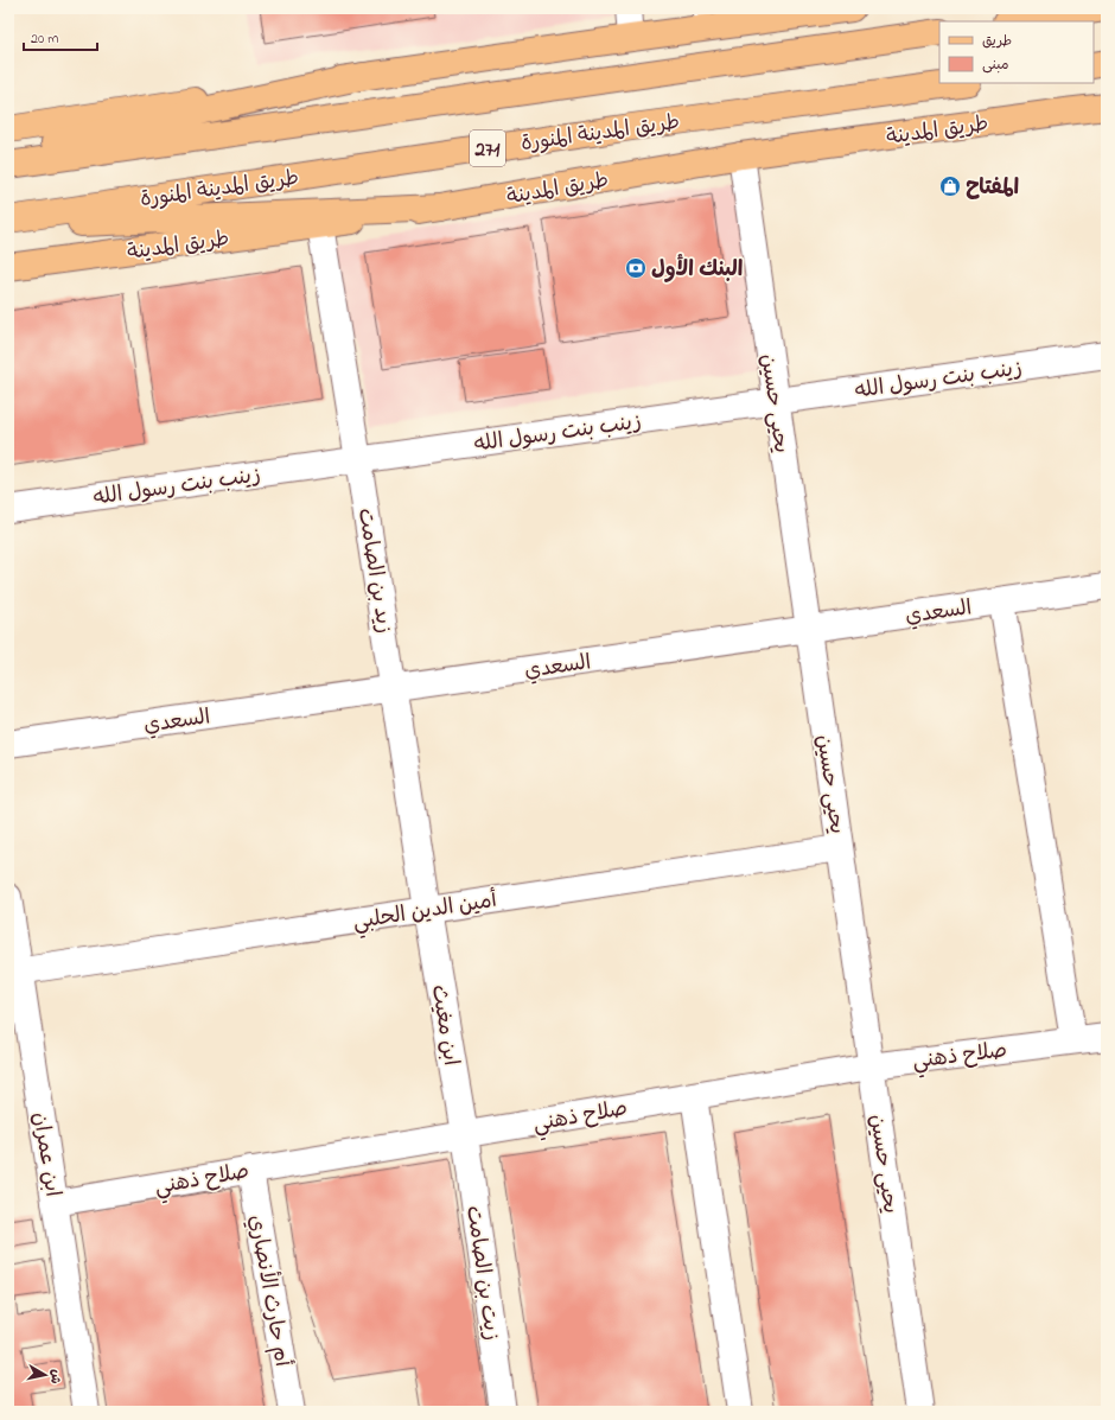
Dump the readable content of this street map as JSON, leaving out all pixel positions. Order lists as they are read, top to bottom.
{
  "streets": {
    "main road": ["طريق المدينة", "طريق المدينة المنورة", "271"],
    "street": [
      "زينب بنت رسول الله",
      "يحيى حسين",
      "زيد بن الصامت",
      "السعدي",
      "أمين الدين الحلبي",
      "ابن مغيث",
      "صلاح ذهني",
      "ابن عمران",
      "زيت بن الصامت",
      "أم حارث الأنصاري"
    ]
  },
  "crossings": [
    ["طريق المدينة", "يحيى حسين"],
    ["طريق المدينة", "زيد بن الصامت"],
    ["زينب بنت رسول الله", "يحيى حسين"],
    ["زينب بنت رسول الله", "زيد بن الصامت"],
    ["يحيى حسين", "السعدي"],
    ["يحيى حسين", "أمين الدين الحلبي"],
    ["يحيى حسين", "صلاح ذهني"],
    ["زيد بن الصامت", "السعدي"],
    ["زيد بن الصامت", "أمين الدين الحلبي"],
    ["زيد بن الصامت", "ابن مغيث"],
    ["أمين الدين الحلبي", "ابن مغيث"],
    ["أمين الدين الحلبي", "ابن عمران"],
    ["ابن مغيث", "صلاح ذهني"],
    ["ابن مغيث", "زيت بن الصامت"],
    ["صلاح ذهني", "ابن عمران"],
    ["صلاح ذهني", "زيت بن الصامت"],
    ["صلاح ذهني", "أم حارث الأنصاري"]
  ],
  "places": {
    "shop": ["المفتاح"],
    "bank": ["البنك الأول"]
  },
  "legend": ["طريق", "مبنى"],
  "scale_bar": "20 m",
  "north": "right"
}
